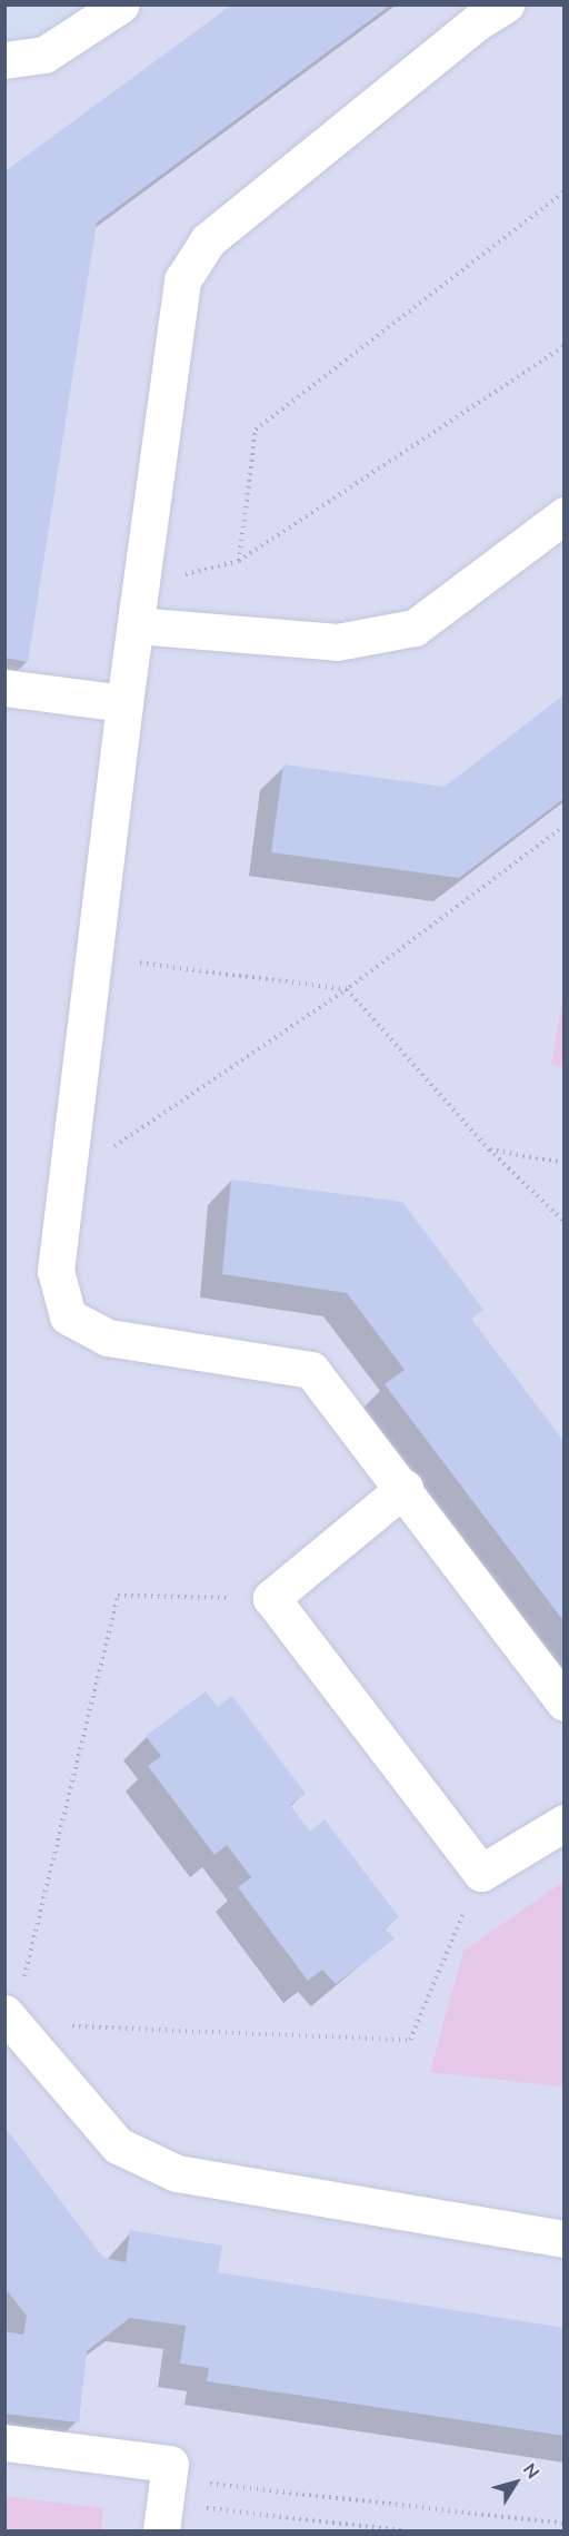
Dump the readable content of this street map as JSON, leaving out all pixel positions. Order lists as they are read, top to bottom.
{
  "north": "top right"
}
